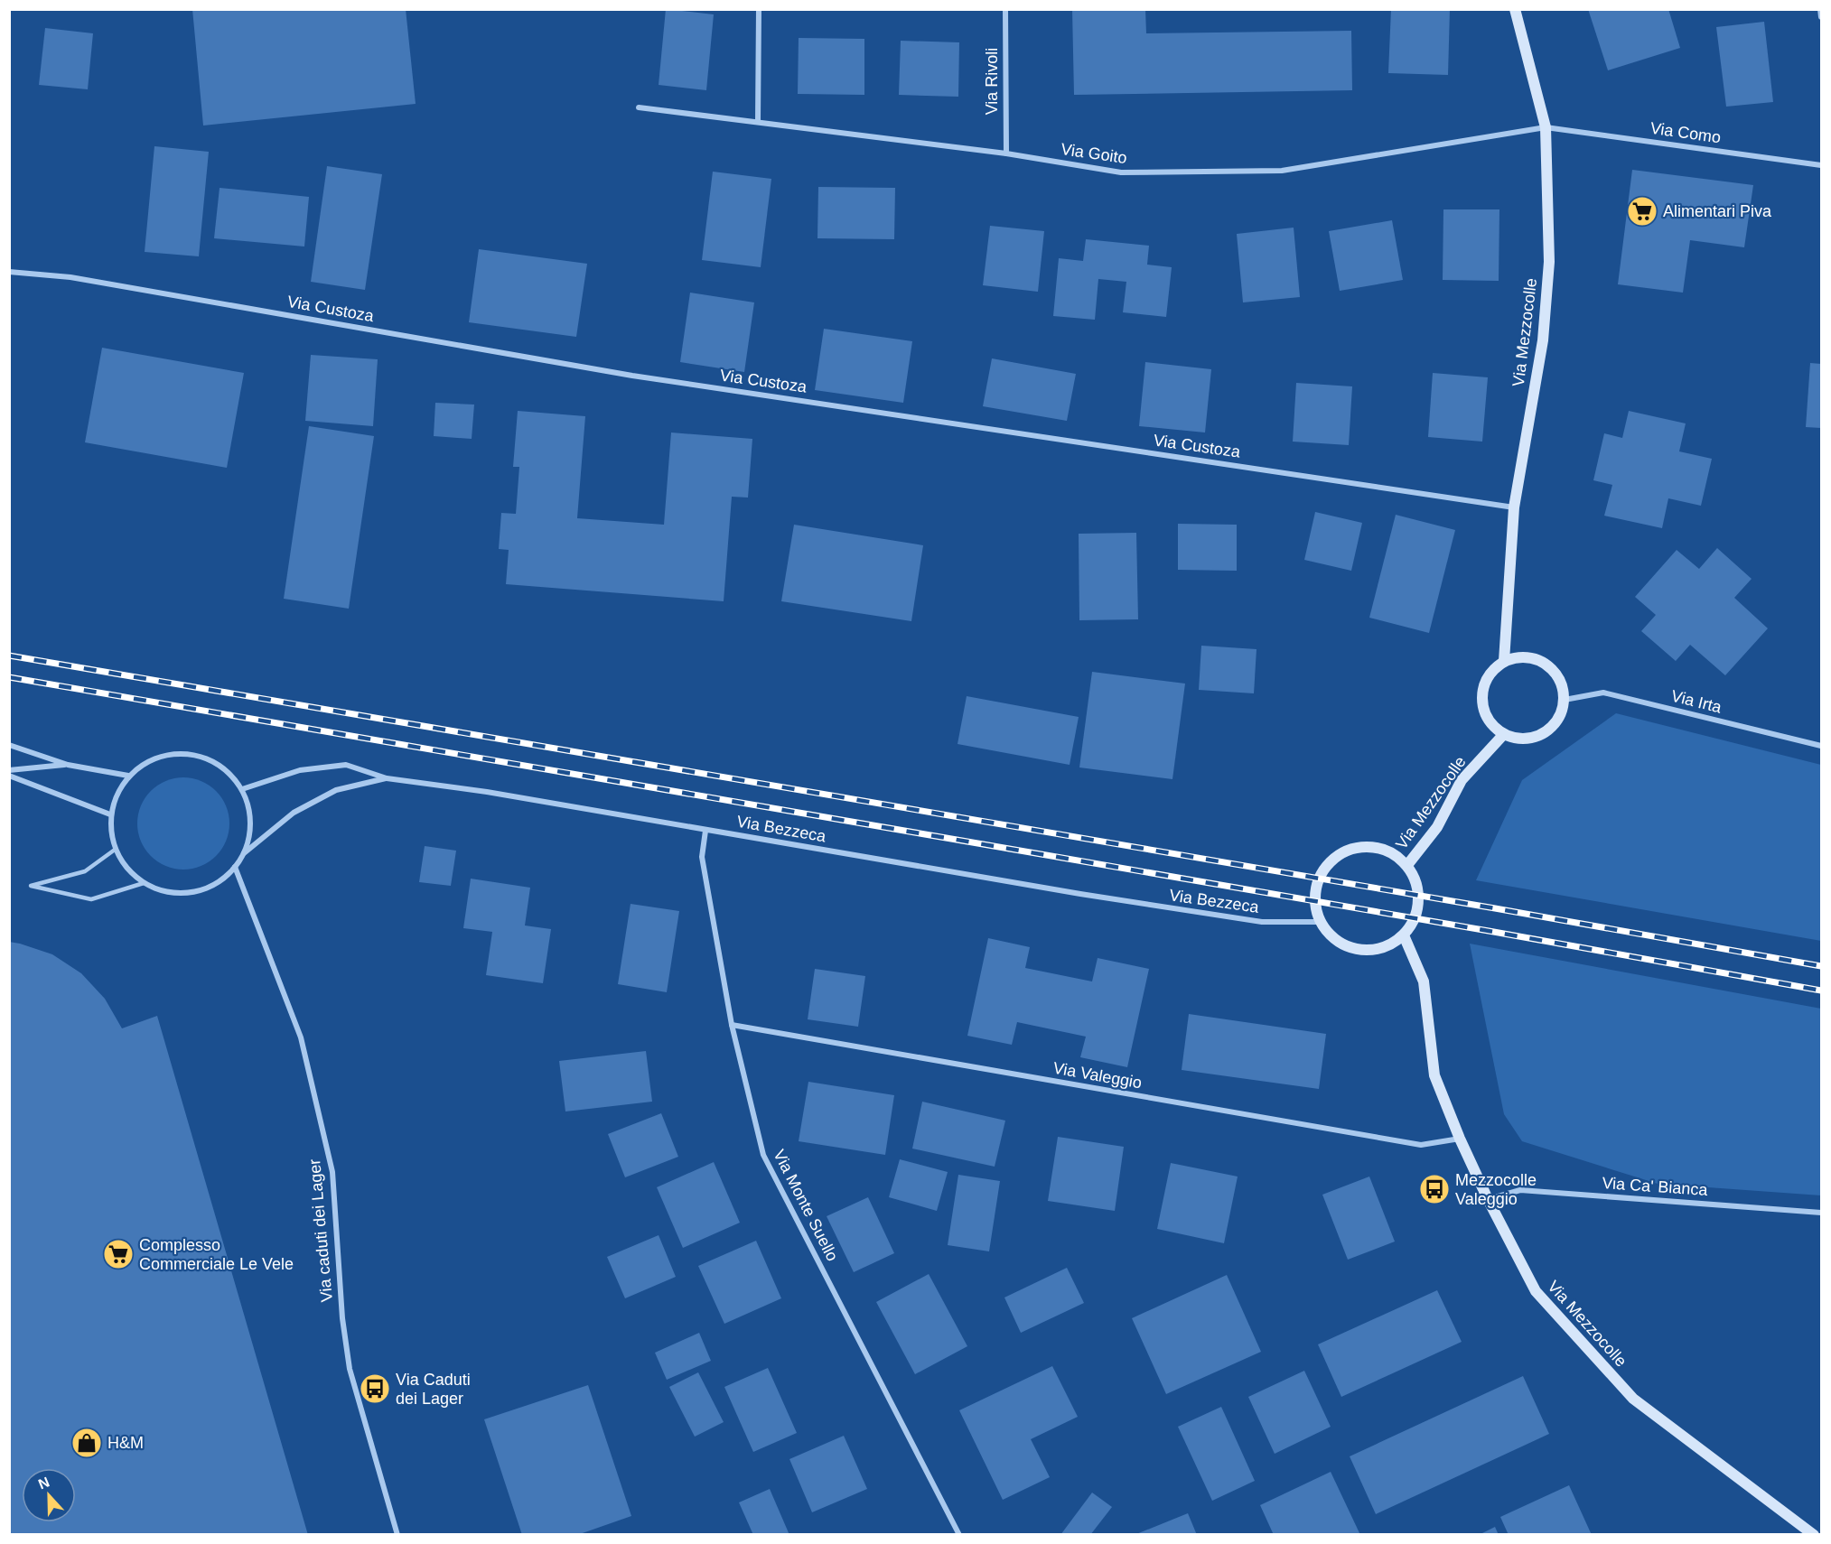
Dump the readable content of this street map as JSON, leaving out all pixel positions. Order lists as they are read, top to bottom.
{
  "streets": {
    "street": [
      "Via Rivoli",
      "Via Como",
      "Via Goito",
      "Via Custoza",
      "Via Mezzocolle",
      "Via Irta",
      "Via Bezzeca",
      "Via Valeggio",
      "Via Ca' Bianca",
      "Via Monte Suello",
      "Via caduti dei Lager"
    ]
  },
  "crossings": [
    ["Via Rivoli", "Via Goito"],
    ["Via Como", "Via Goito"],
    ["Via Como", "Via Mezzocolle"],
    ["Via Goito", "Via Mezzocolle"],
    ["Via Custoza", "Via Mezzocolle"],
    ["Via Mezzocolle", "Via Irta"],
    ["Via Mezzocolle", "Via Bezzeca"],
    ["Via Mezzocolle", "Via Valeggio"],
    ["Via Mezzocolle", "Via Ca' Bianca"],
    ["Via Bezzeca", "Via Monte Suello"],
    ["Via Bezzeca", "Via caduti dei Lager"],
    ["Via Valeggio", "Via Monte Suello"]
  ],
  "places": {
    "supermarket": ["Alimentari Piva", "Complesso Commerciale Le Vele"],
    "bus stop": ["Mezzocolle Valeggio", "Via Caduti dei Lager"],
    "shop": ["H&M"]
  },
  "north": "top"
}
